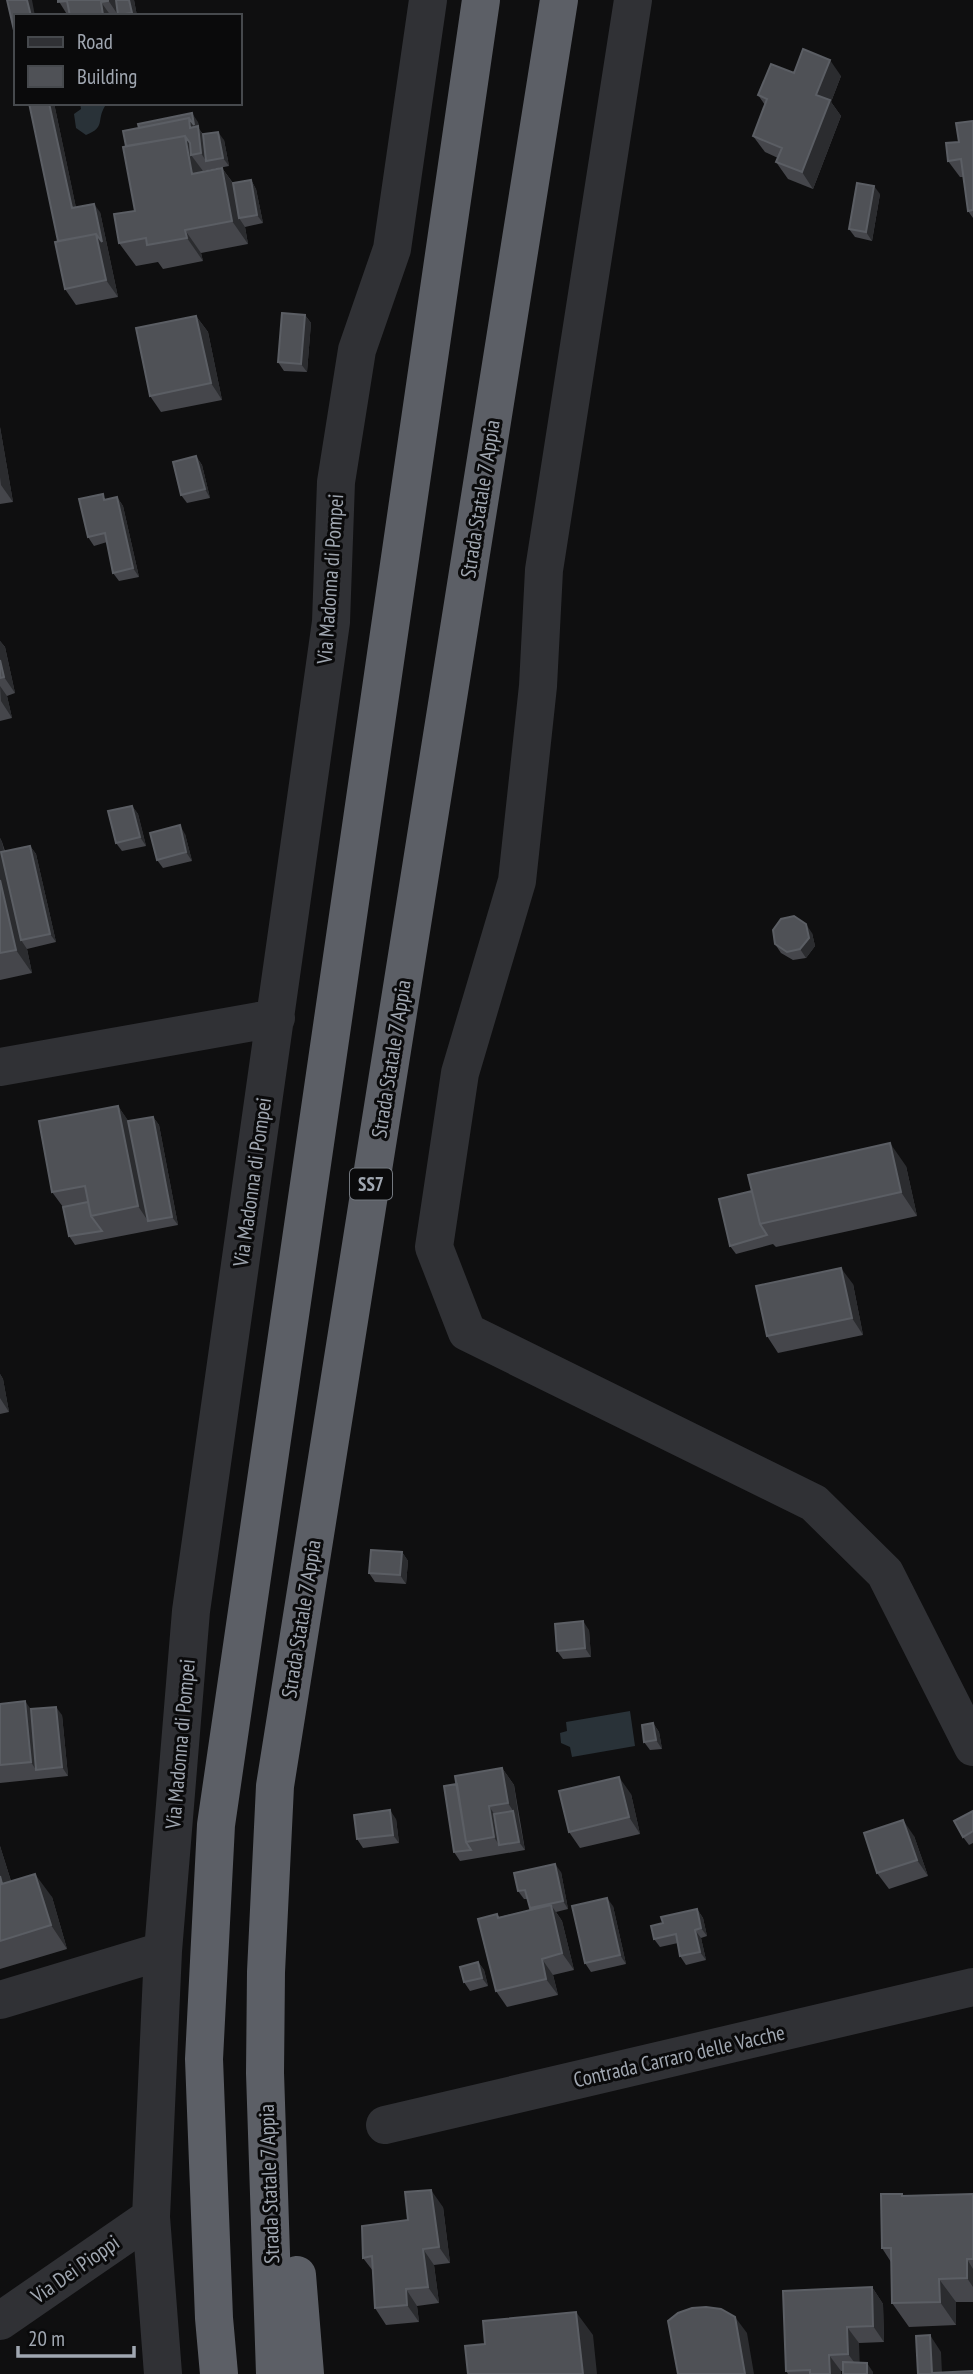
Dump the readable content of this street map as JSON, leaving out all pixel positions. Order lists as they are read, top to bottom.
{
  "streets": {
    "highway": ["Strada Statale 7 Appia", "SS7"],
    "street": ["Via Madonna di Pompei", "Contrada Carraro delle Vacche", "Via Dei Pioppi"]
  },
  "crossings": [
    ["Via Madonna di Pompei", "Via Dei Pioppi"]
  ],
  "legend": ["Road", "Building"],
  "scale_bar": "20 m"
}
